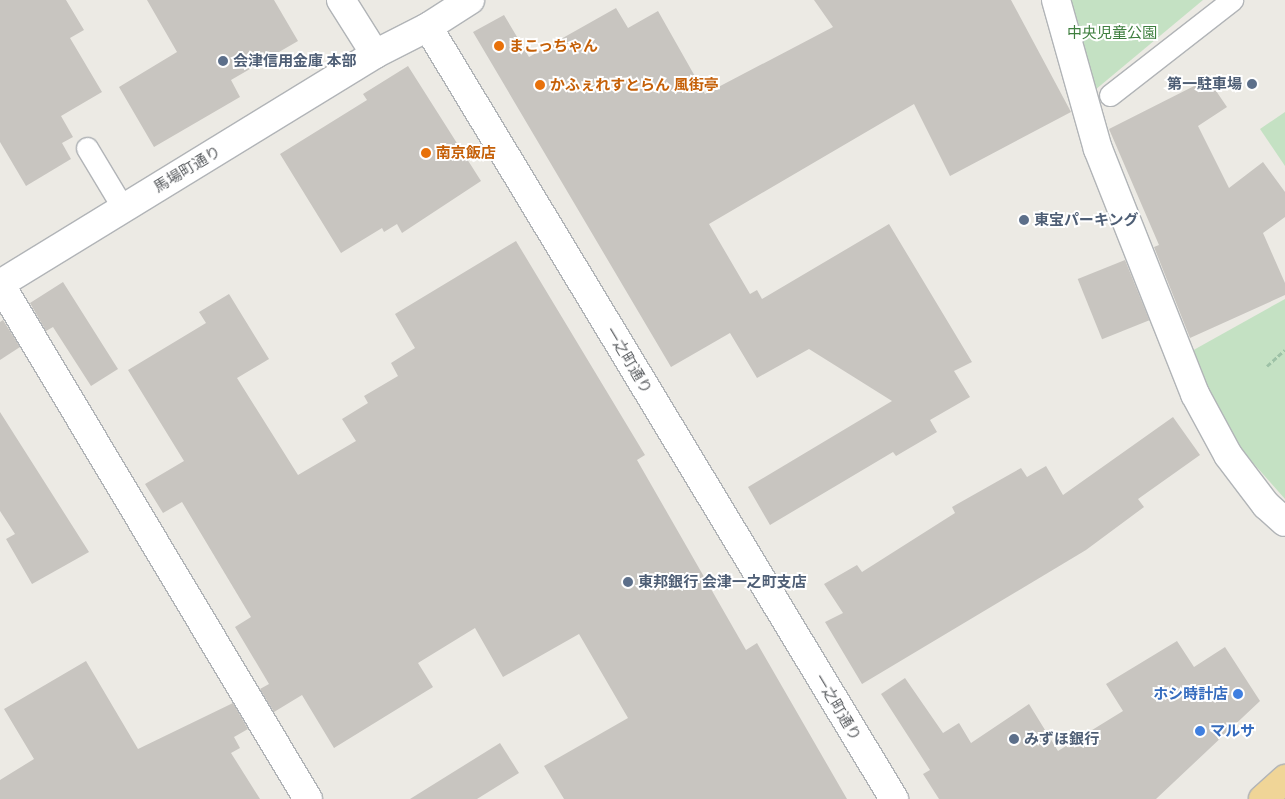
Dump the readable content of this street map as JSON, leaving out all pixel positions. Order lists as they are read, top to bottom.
{
  "streets": {
    "street": ["馬場町通り", "一之町通り"]
  },
  "parks": ["中央児童公園"],
  "places": [
    "まこっちゃん",
    "会津信用金庫 本部",
    "第一駐車場",
    "かふぇれすとらん 風街亭",
    "南京飯店",
    "東宝パーキング",
    "東邦銀行 会津一之町支店",
    "ホシ時計店",
    "マルサ",
    "みずほ銀行"
  ]
}
